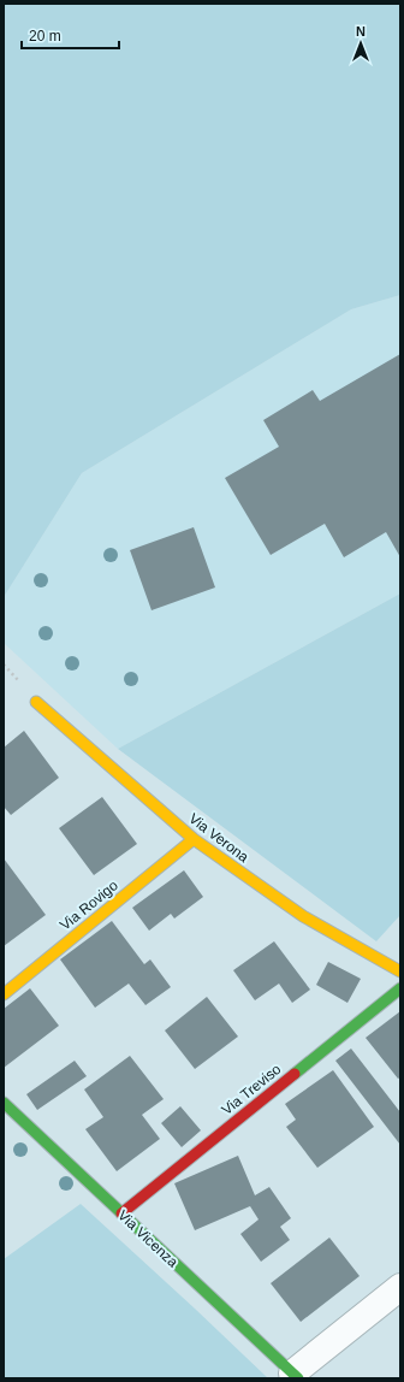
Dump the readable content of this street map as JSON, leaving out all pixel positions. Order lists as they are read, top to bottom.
{
  "streets": {
    "street": [
      "Via Verona",
      "Via Rovigo",
      "Via Treviso",
      "Via Vicenza"
    ]
  },
  "crossings": [
    ["Via Verona", "Via Rovigo"],
    ["Via Treviso", "Via Vicenza"]
  ],
  "scale_bar": "20 m",
  "north": "top"
}
